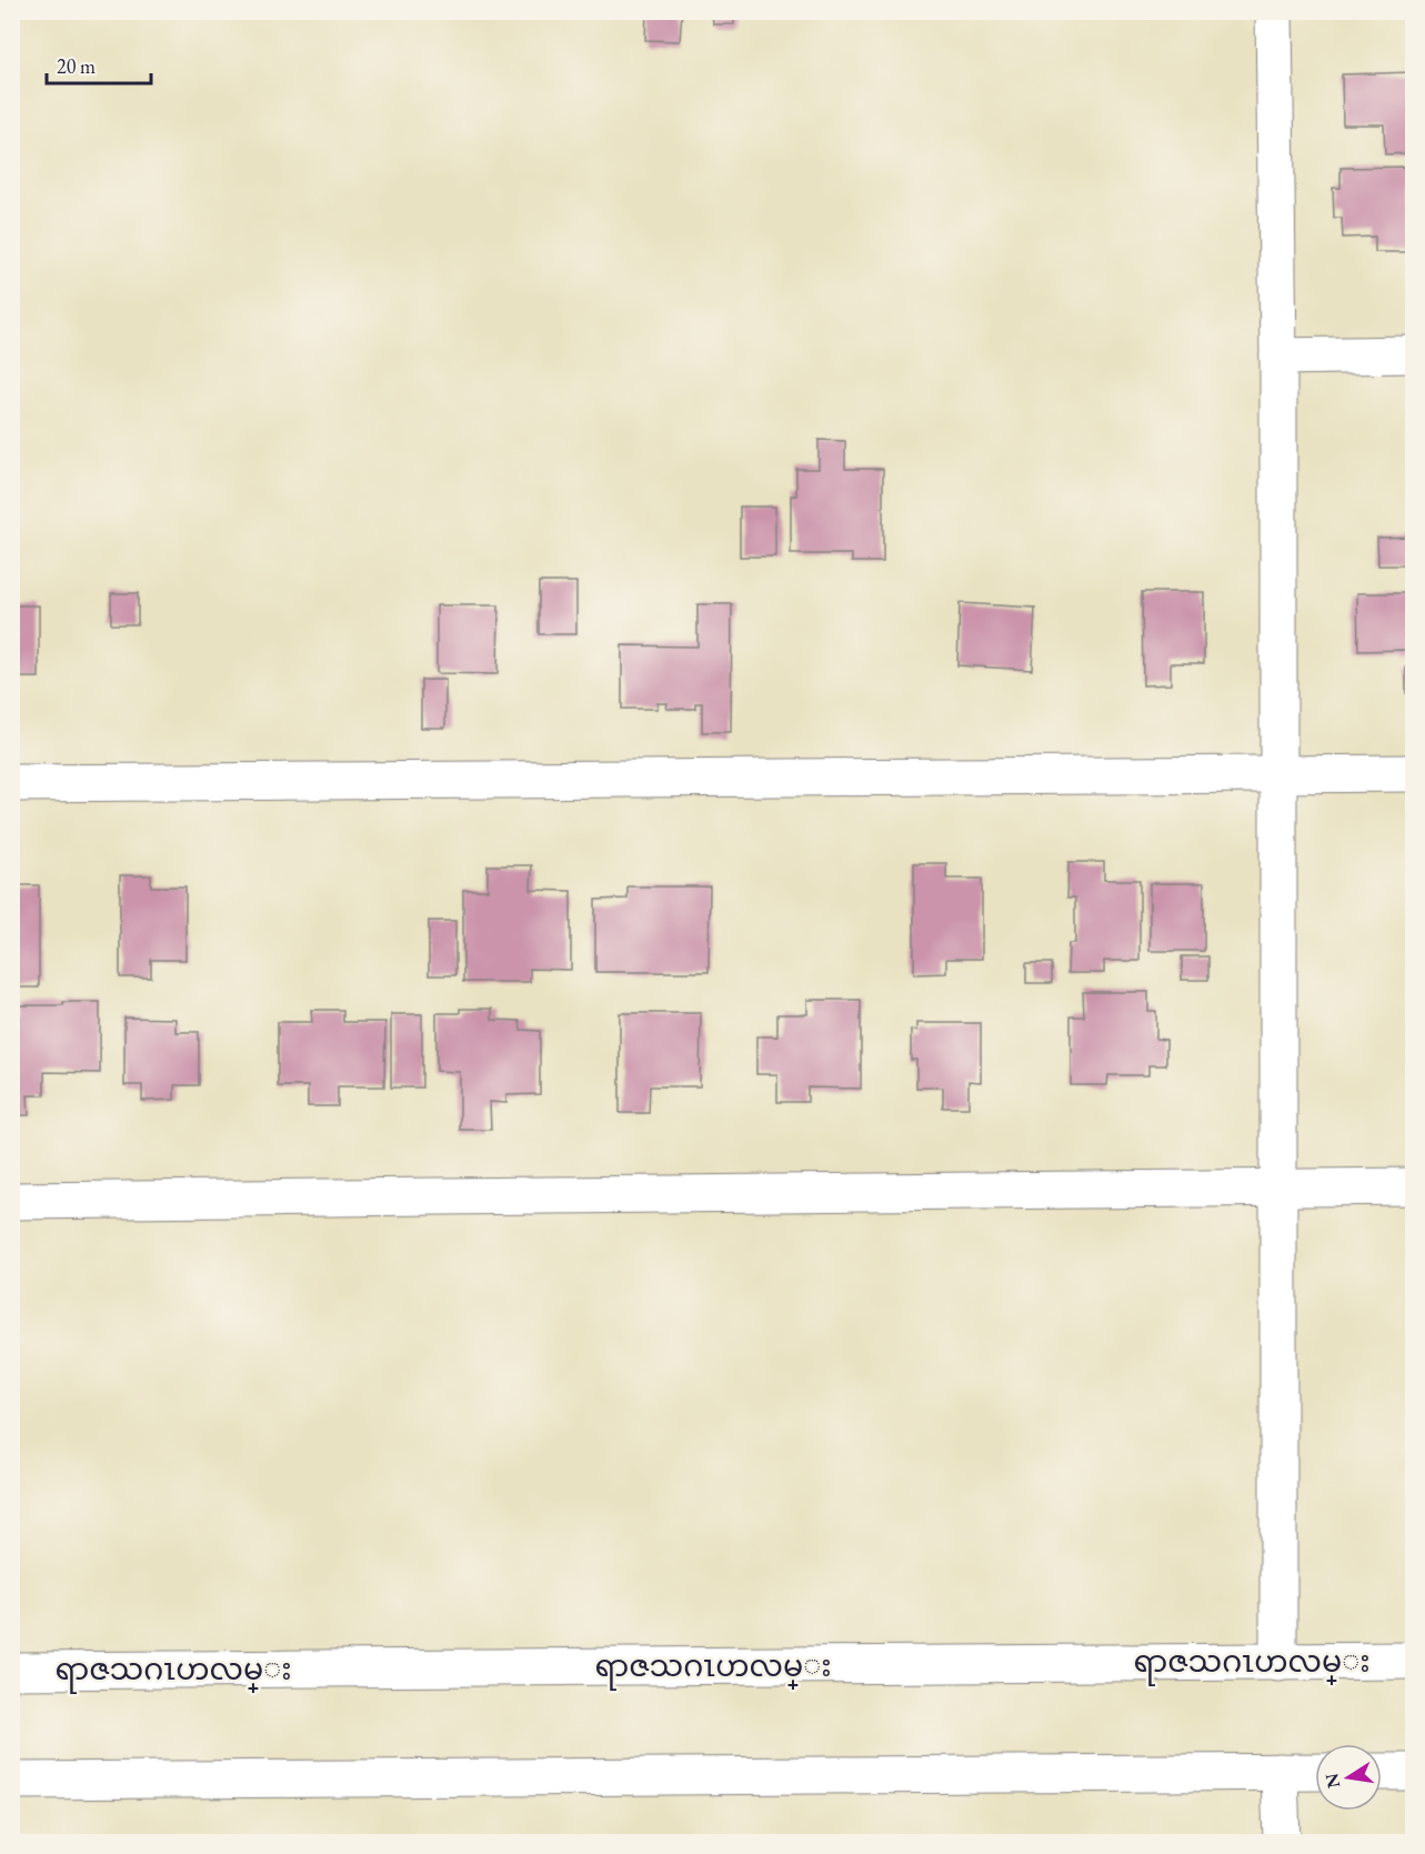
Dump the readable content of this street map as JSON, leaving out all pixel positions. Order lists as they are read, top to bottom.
{
  "streets": {
    "street": ["ရာဇသဂၤဟလမ္း"]
  },
  "scale_bar": "20 m",
  "north": "left"
}
